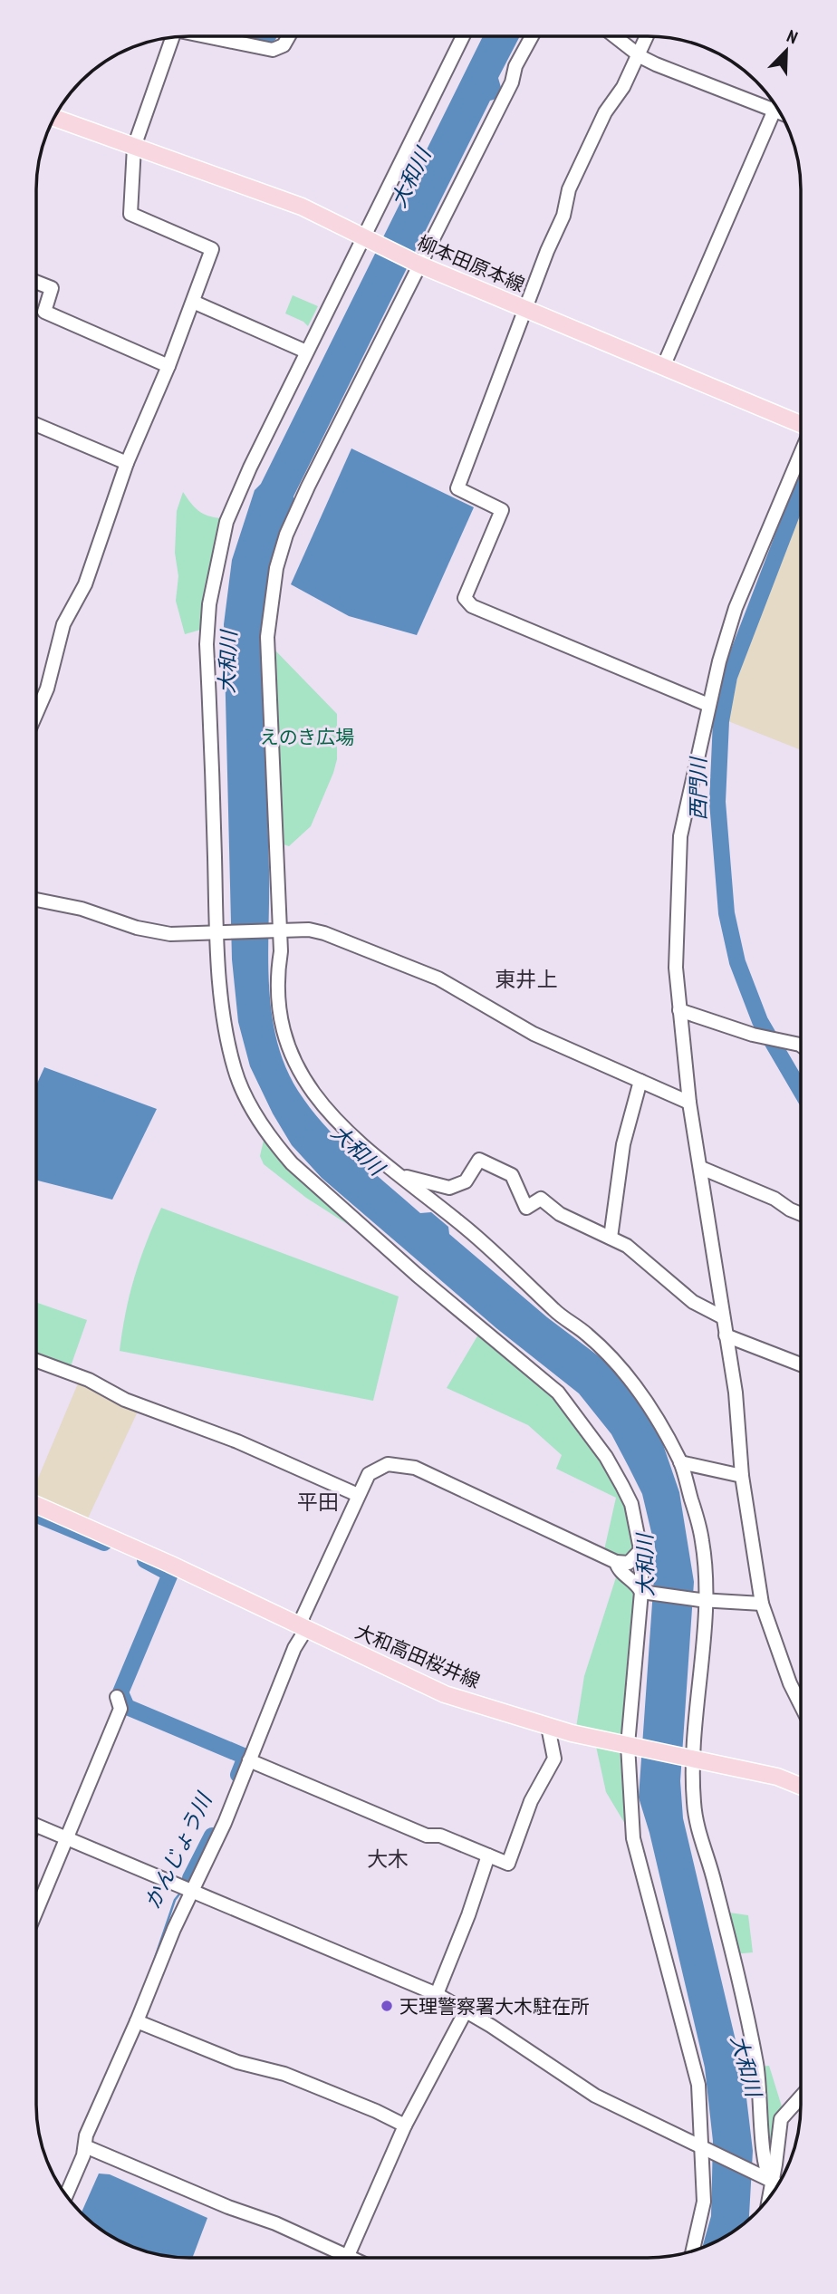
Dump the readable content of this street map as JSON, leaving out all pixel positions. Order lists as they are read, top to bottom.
{
  "streets": {
    "main road": ["柳本田原本線", "大和高田桜井線"]
  },
  "districts": ["東井上", "平田", "大木"],
  "water": ["大和川", "西門川", "かんじょう川"],
  "parks": ["えのき広場"],
  "places": ["天理警察署大木駐在所"],
  "north": "top right"
}
